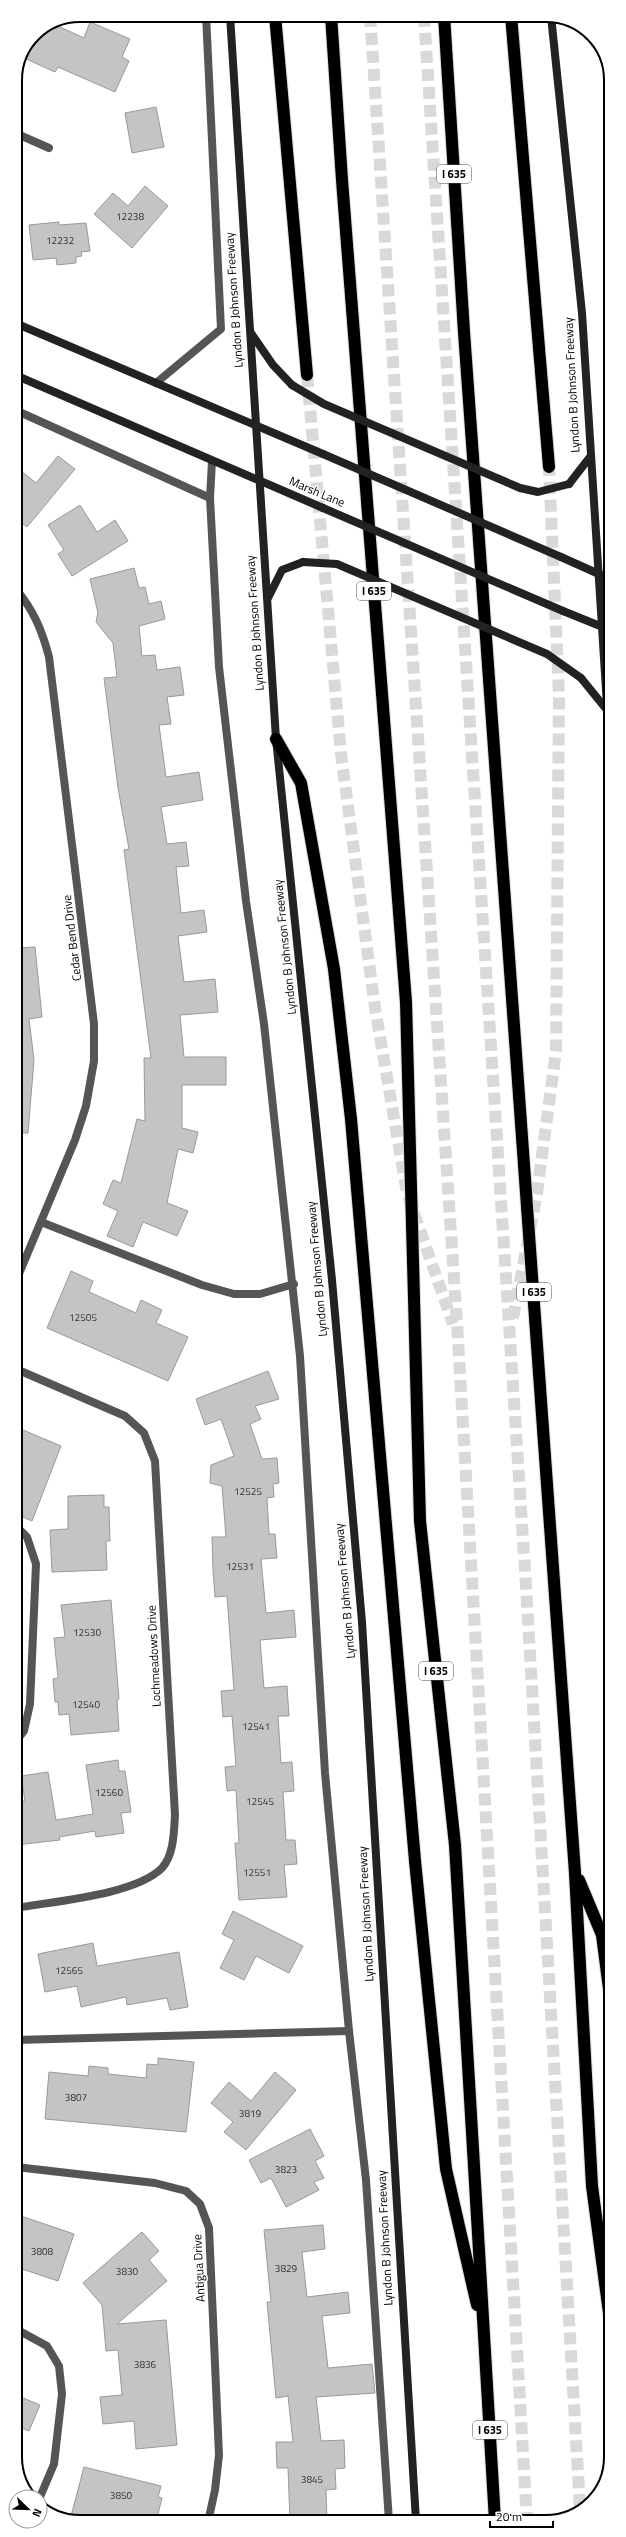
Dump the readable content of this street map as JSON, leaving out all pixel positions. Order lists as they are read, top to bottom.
{
  "streets": {
    "highway": ["I 635"],
    "main road": ["Lyndon B Johnson Freeway", "Marsh Lane"],
    "street": ["Cedar Bend Drive", "Lochmeadows Drive", "Antigua Drive"]
  },
  "crossings": [
    ["Lyndon B Johnson Freeway", "Marsh Lane"]
  ],
  "house_numbers": [
    "12238",
    "12232",
    "12505",
    "12525",
    "12531",
    "12530",
    "12540",
    "12541",
    "12560",
    "12545",
    "12551",
    "12565",
    "3807",
    "3819",
    "3823",
    "3808",
    "3829",
    "3830",
    "3836",
    "3845",
    "3850"
  ],
  "scale_bar": "20 m",
  "north": "bottom right"
}
